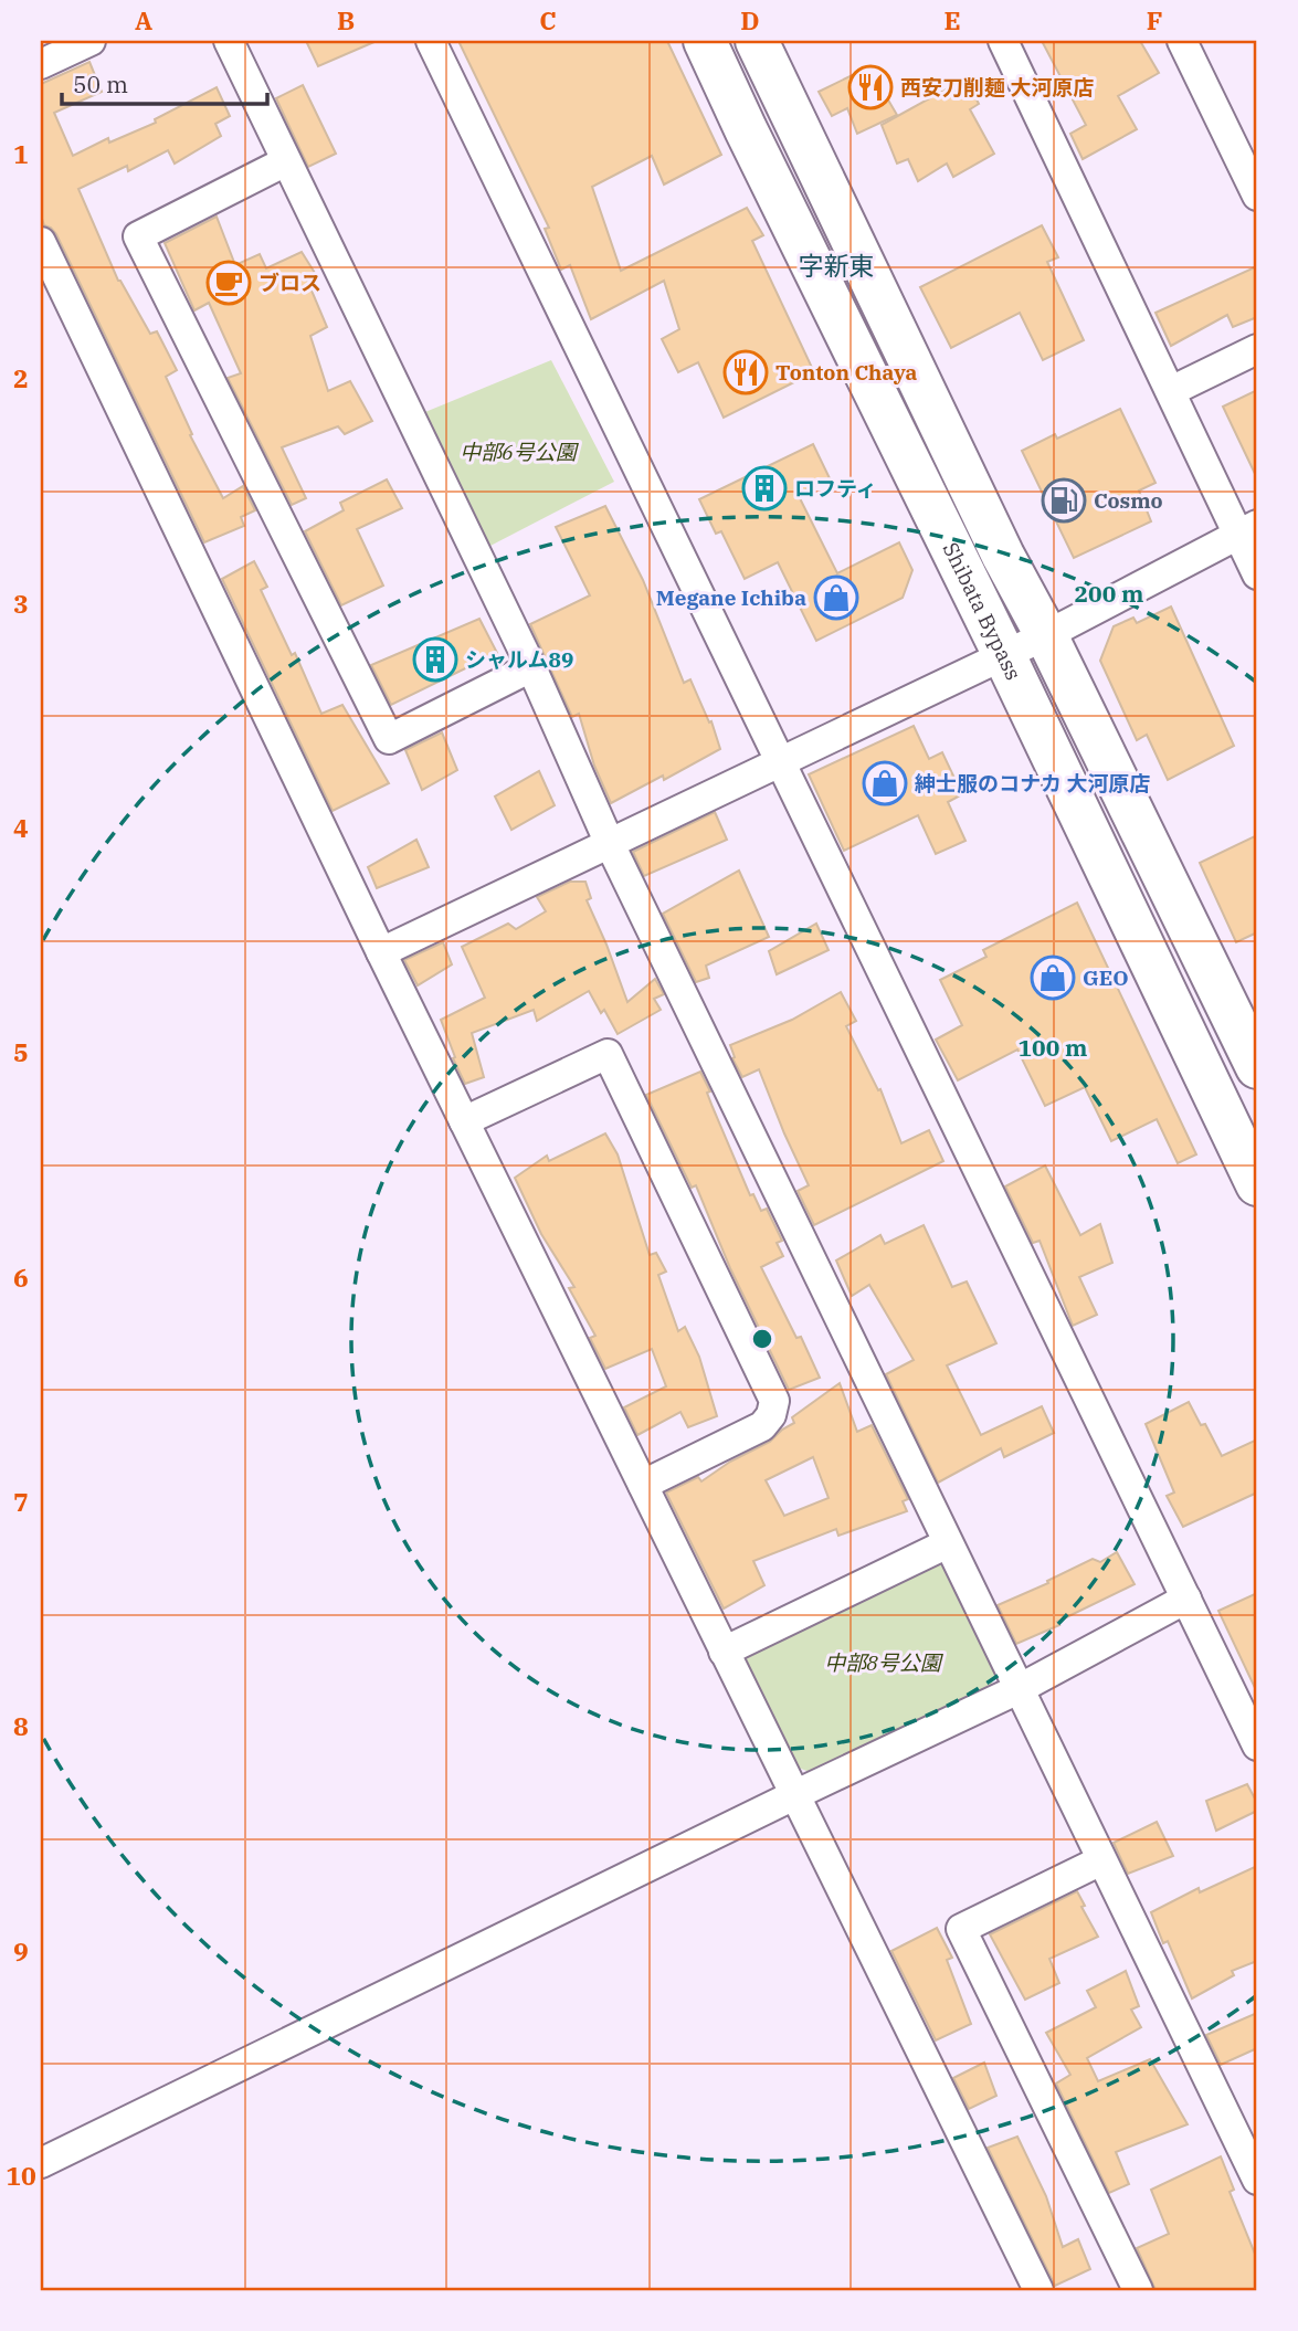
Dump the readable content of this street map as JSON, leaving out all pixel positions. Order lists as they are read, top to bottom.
{
  "streets": {
    "highway": ["Shibata Bypass"]
  },
  "districts": ["字新東"],
  "parks": ["中部6号公園", "中部8号公園"],
  "places": {
    "restaurant": ["西安刀削麺 大河原店", "Tonton Chaya"],
    "cafe": ["ブロス"],
    "building": ["ロフティ", "シャルム89"],
    "fuel station": ["Cosmo"],
    "shop": ["Megane Ichiba", "紳士服のコナカ 大河原店", "GEO"]
  },
  "scale_bar": "50 m",
  "grid": {
    "columns": [
      "A",
      "B",
      "C",
      "D",
      "E",
      "F"
    ],
    "rows": [
      "1",
      "2",
      "3",
      "4",
      "5",
      "6",
      "7",
      "8",
      "9",
      "10"
    ]
  },
  "rings": ["200 m", "100 m"]
}
